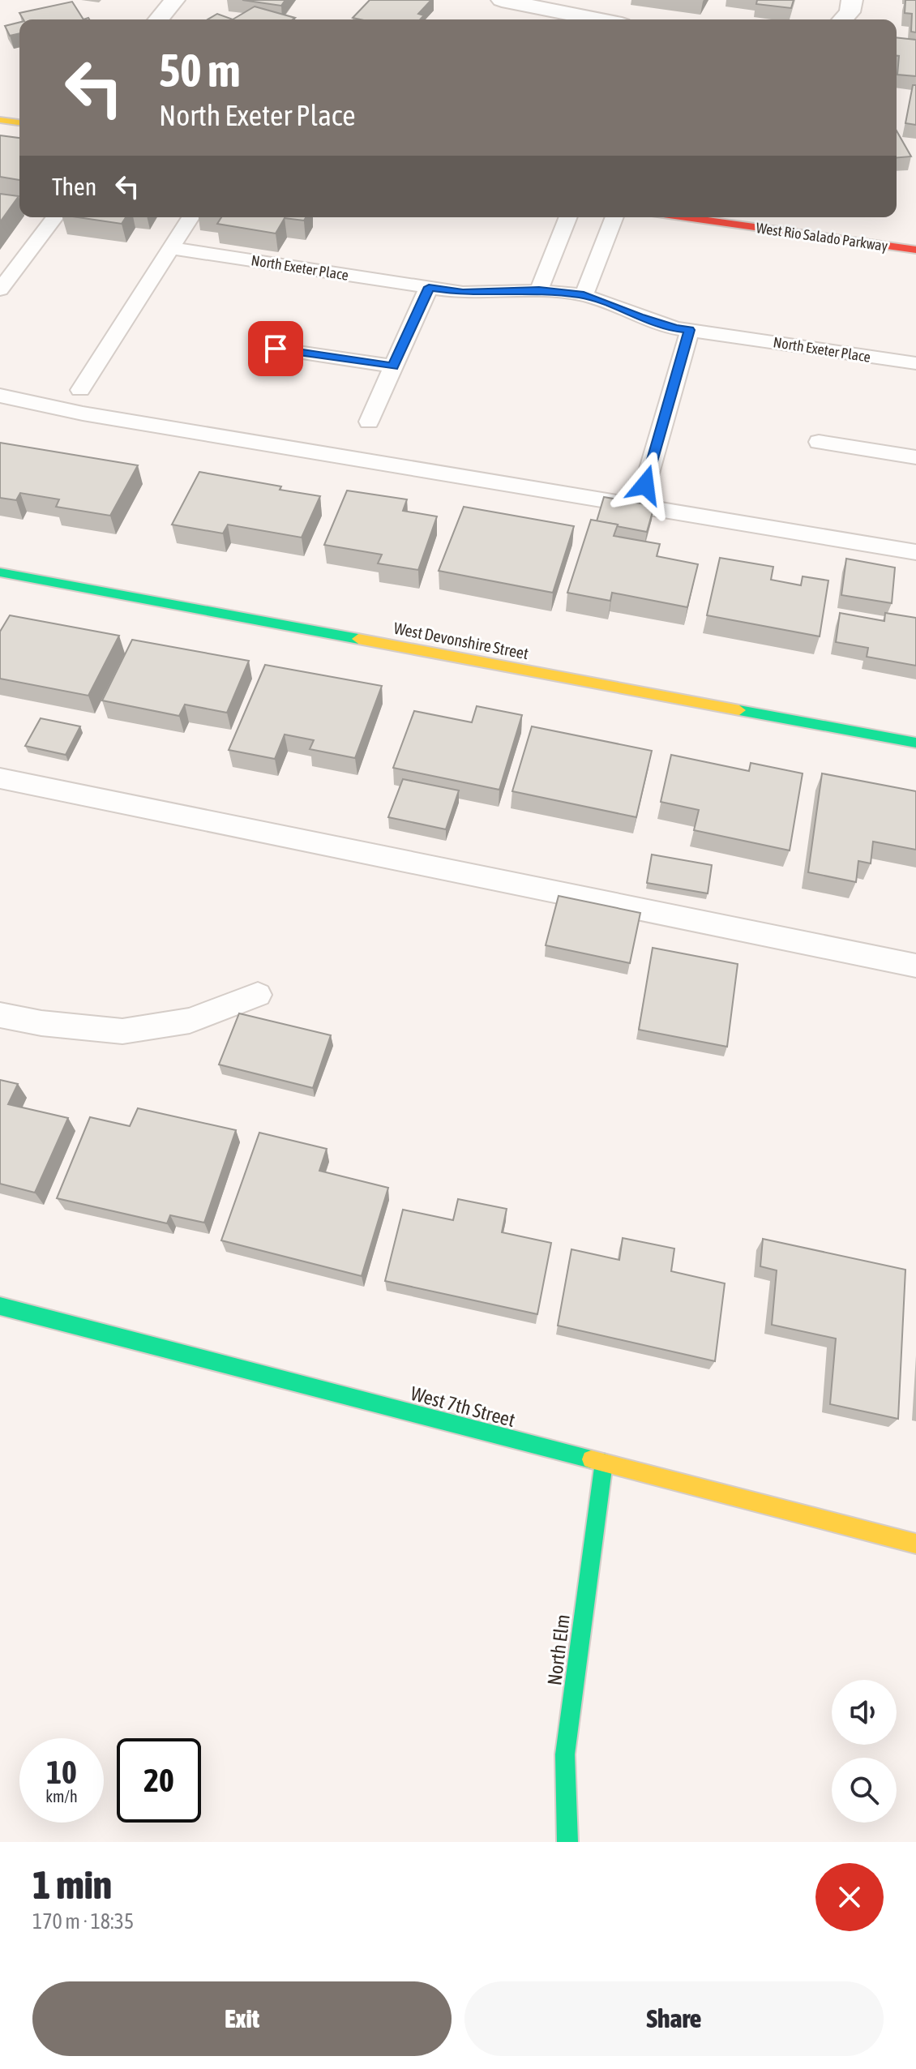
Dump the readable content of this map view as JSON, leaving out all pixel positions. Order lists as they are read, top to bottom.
{
  "streets": {
    "street": [
      "West Rio Salado Parkway",
      "West Devonshire Street",
      "West 7th Street",
      "North Elm"
    ],
    "lane": ["North Exeter Place"]
  },
  "crossings": [
    ["West 7th Street", "North Elm"]
  ],
  "page": {
    "turn": ["50 m", "North Exeter Place"],
    "then": "Then",
    "speed": "10 km/h",
    "limit": "20",
    "heading": ["1 min", "170 m · 18:35"],
    "buttons": ["Exit", "Share"]
  }
}
